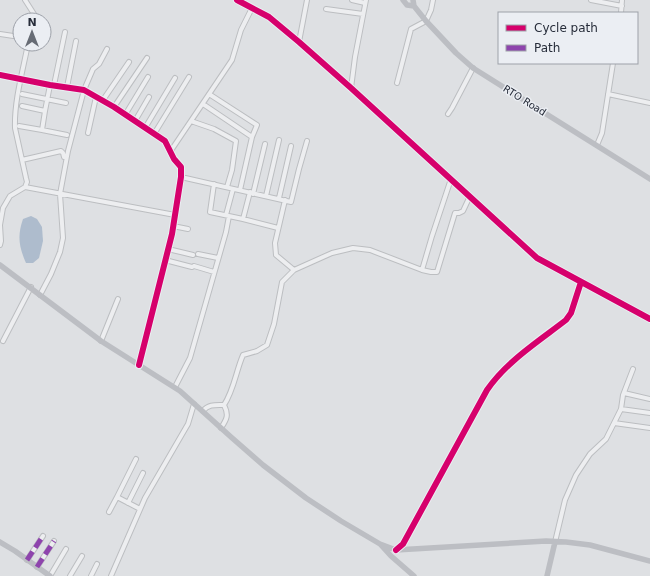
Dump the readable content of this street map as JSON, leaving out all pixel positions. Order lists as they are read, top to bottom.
{
  "streets": {
    "street": ["RTO Road"]
  },
  "legend": ["Cycle path", "Path"],
  "north": "top"
}
